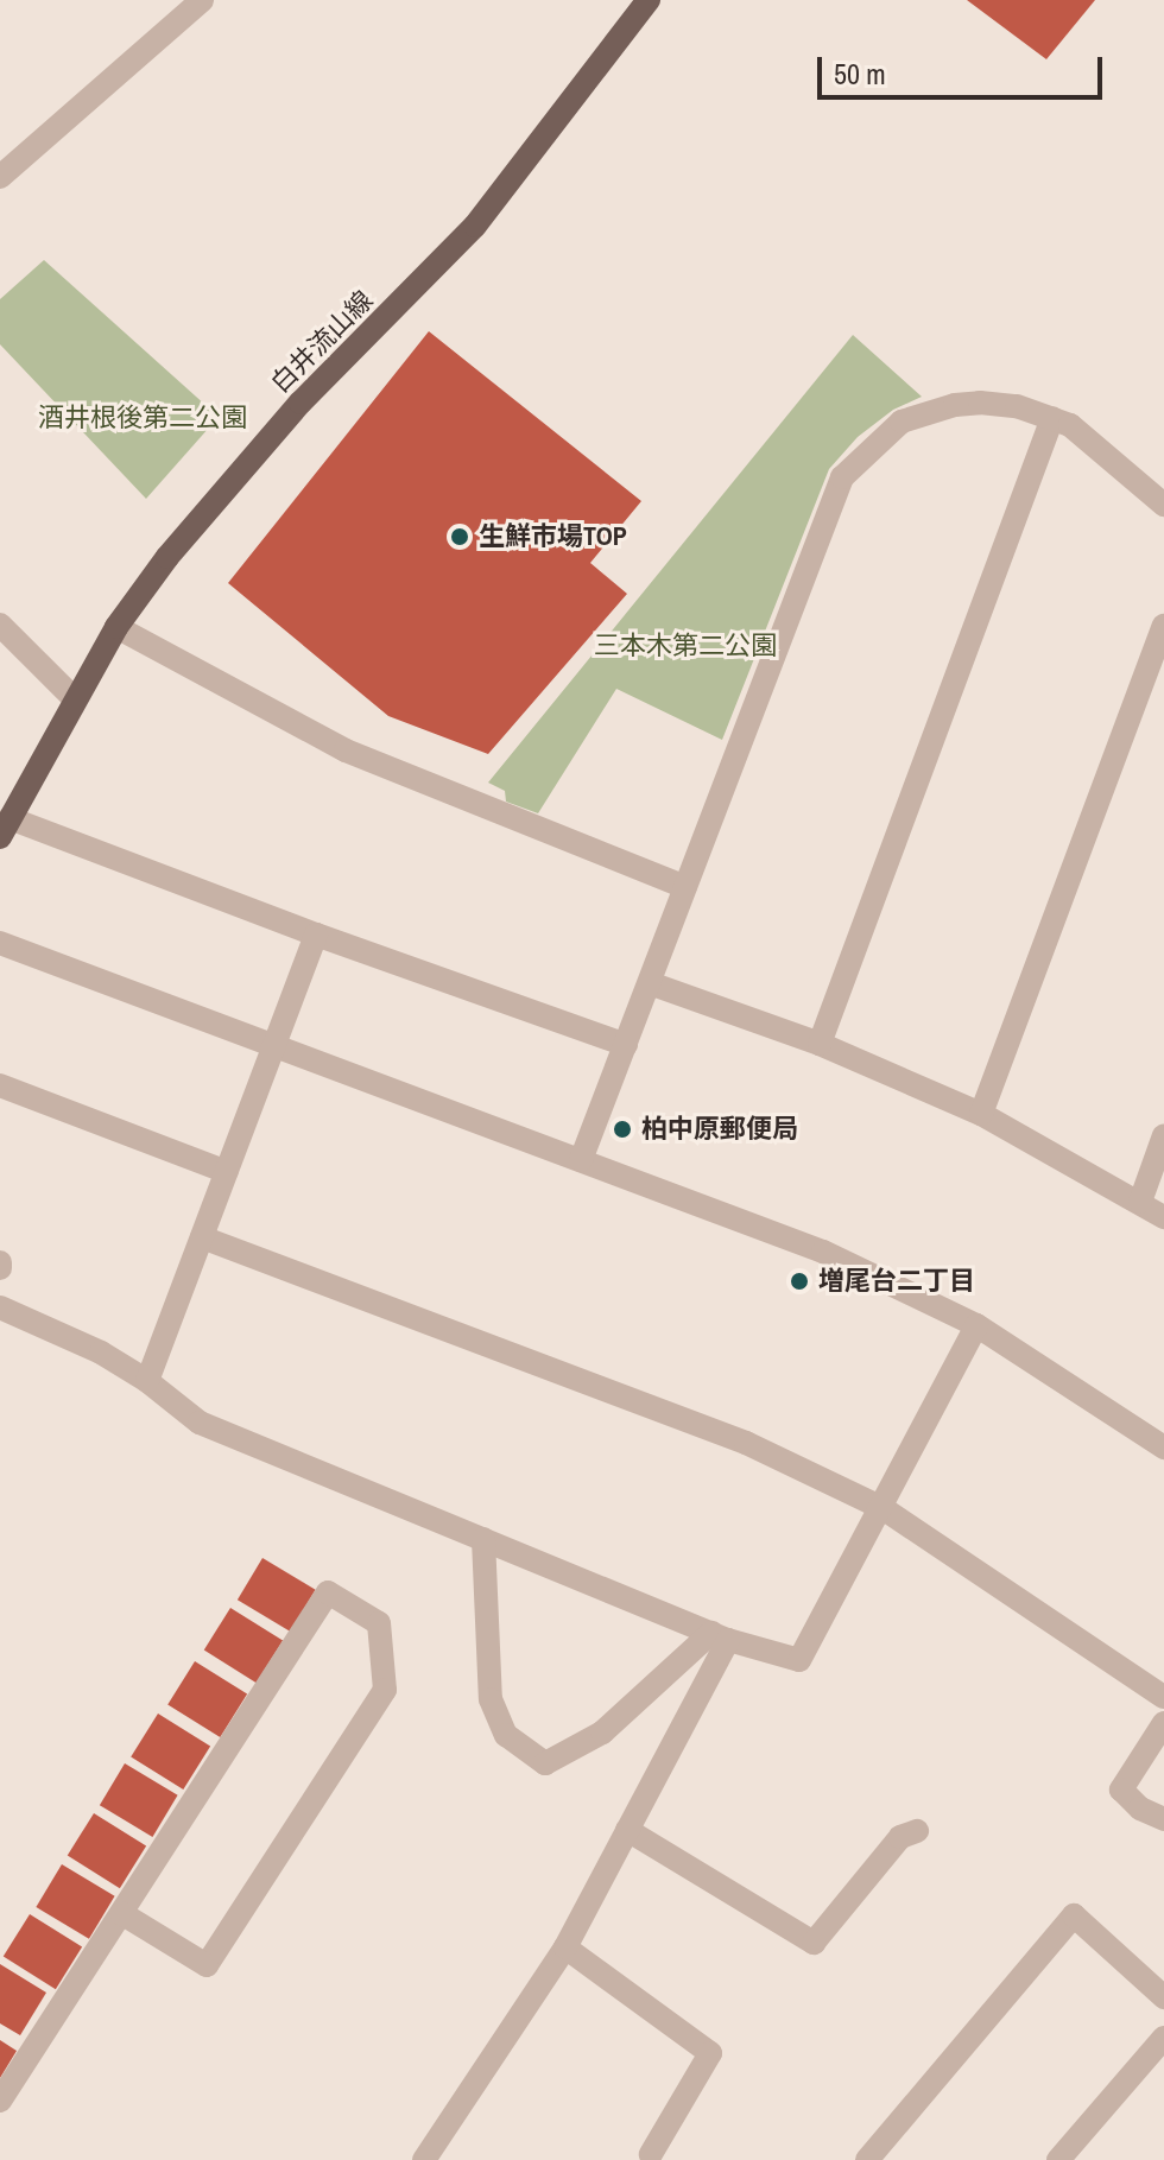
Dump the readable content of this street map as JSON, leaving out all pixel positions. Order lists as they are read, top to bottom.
{
  "streets": {
    "main road": ["白井流山線"]
  },
  "parks": ["酒井根後第二公園", "三本木第二公園"],
  "places": ["生鮮市場TOP", "柏中原郵便局", "増尾台二丁目"],
  "scale_bar": "50 m"
}
